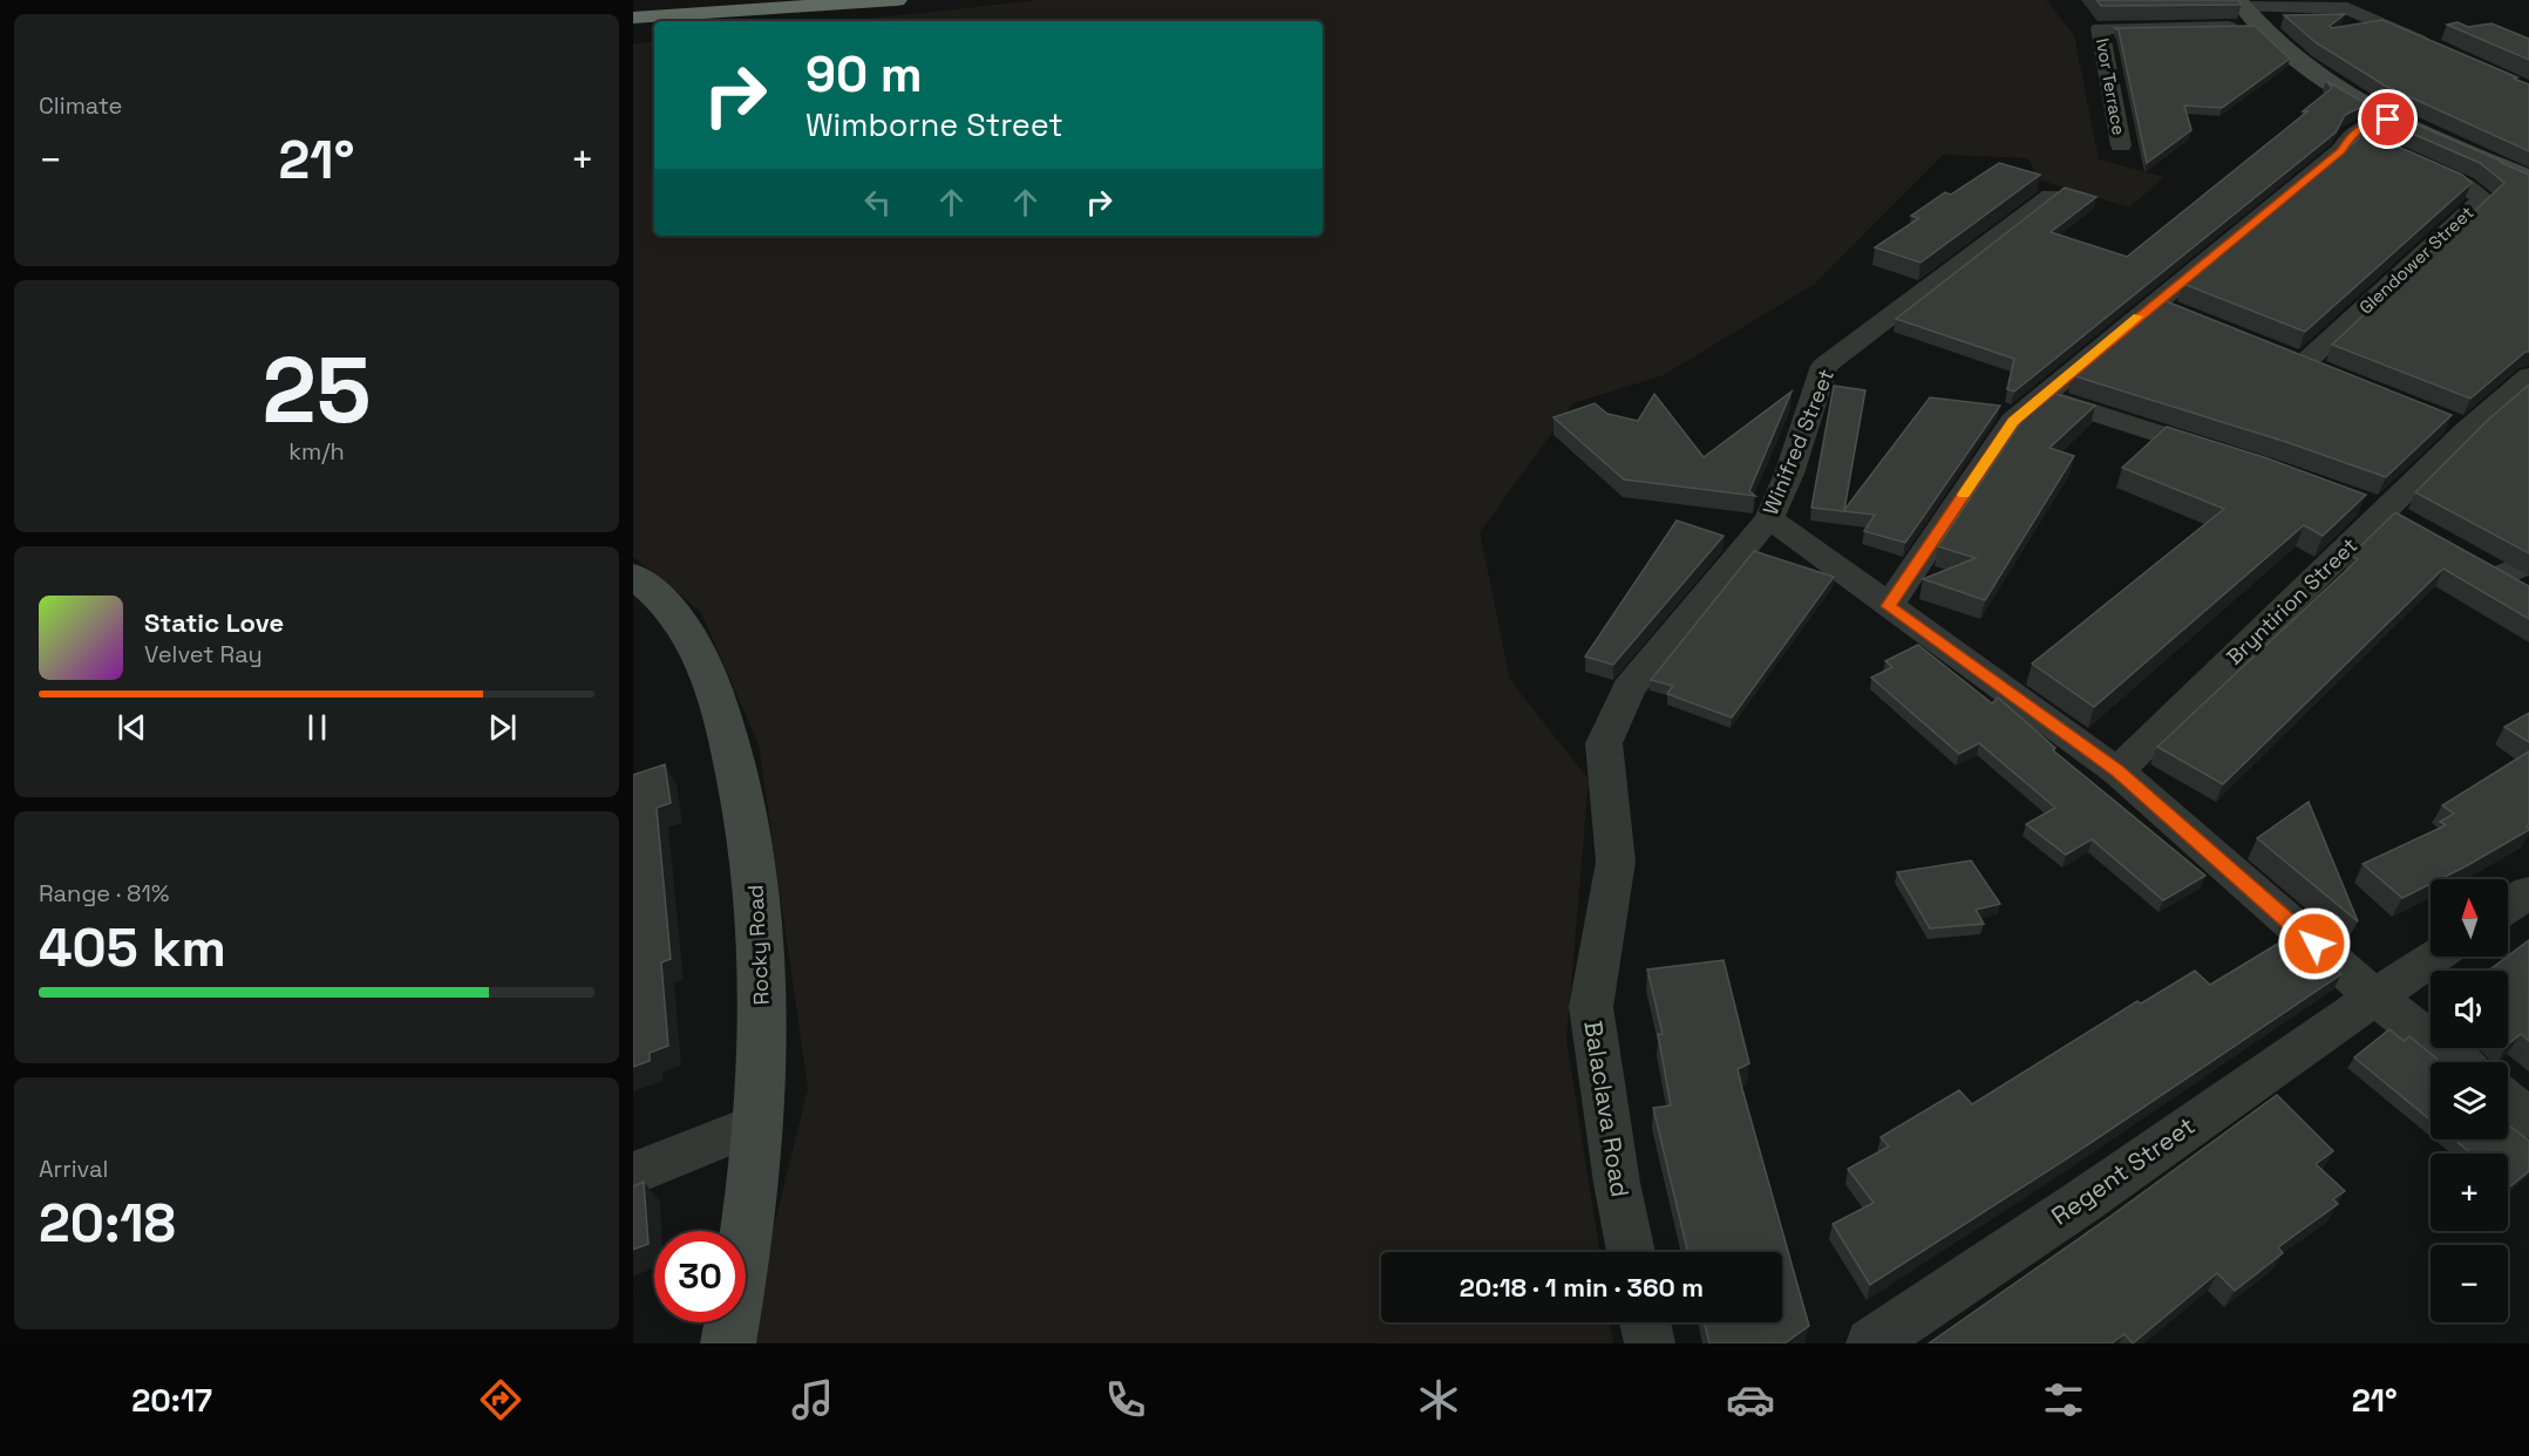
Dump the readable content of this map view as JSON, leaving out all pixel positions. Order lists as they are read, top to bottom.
{
  "streets": {
    "street": [
      "Ivor Terrace",
      "Glendower Street",
      "Winifred Street",
      "Bryntirion Street",
      "Rocky Road",
      "Balaclava Road",
      "Regent Street"
    ]
  },
  "crossings": [
    ["Winifred Street", "Balaclava Road"]
  ],
  "north": "top",
  "page": {
    "tile": [
      "Climate",
      ["25", "km/h"],
      ["Range · 81%", "405 km"],
      ["Arrival", "20:18"]
    ],
    "turn": ["90 m", "Wimborne Street"],
    "heat": ["−", "21°", "+"],
    "song": ["Static Love", "Velvet Ray"],
    "map_buttons": ["+", "−"],
    "limit": "30",
    "trip": "20:18 · 1 min · 360 m",
    "tabs": ["20:17", "21°"]
  }
}
